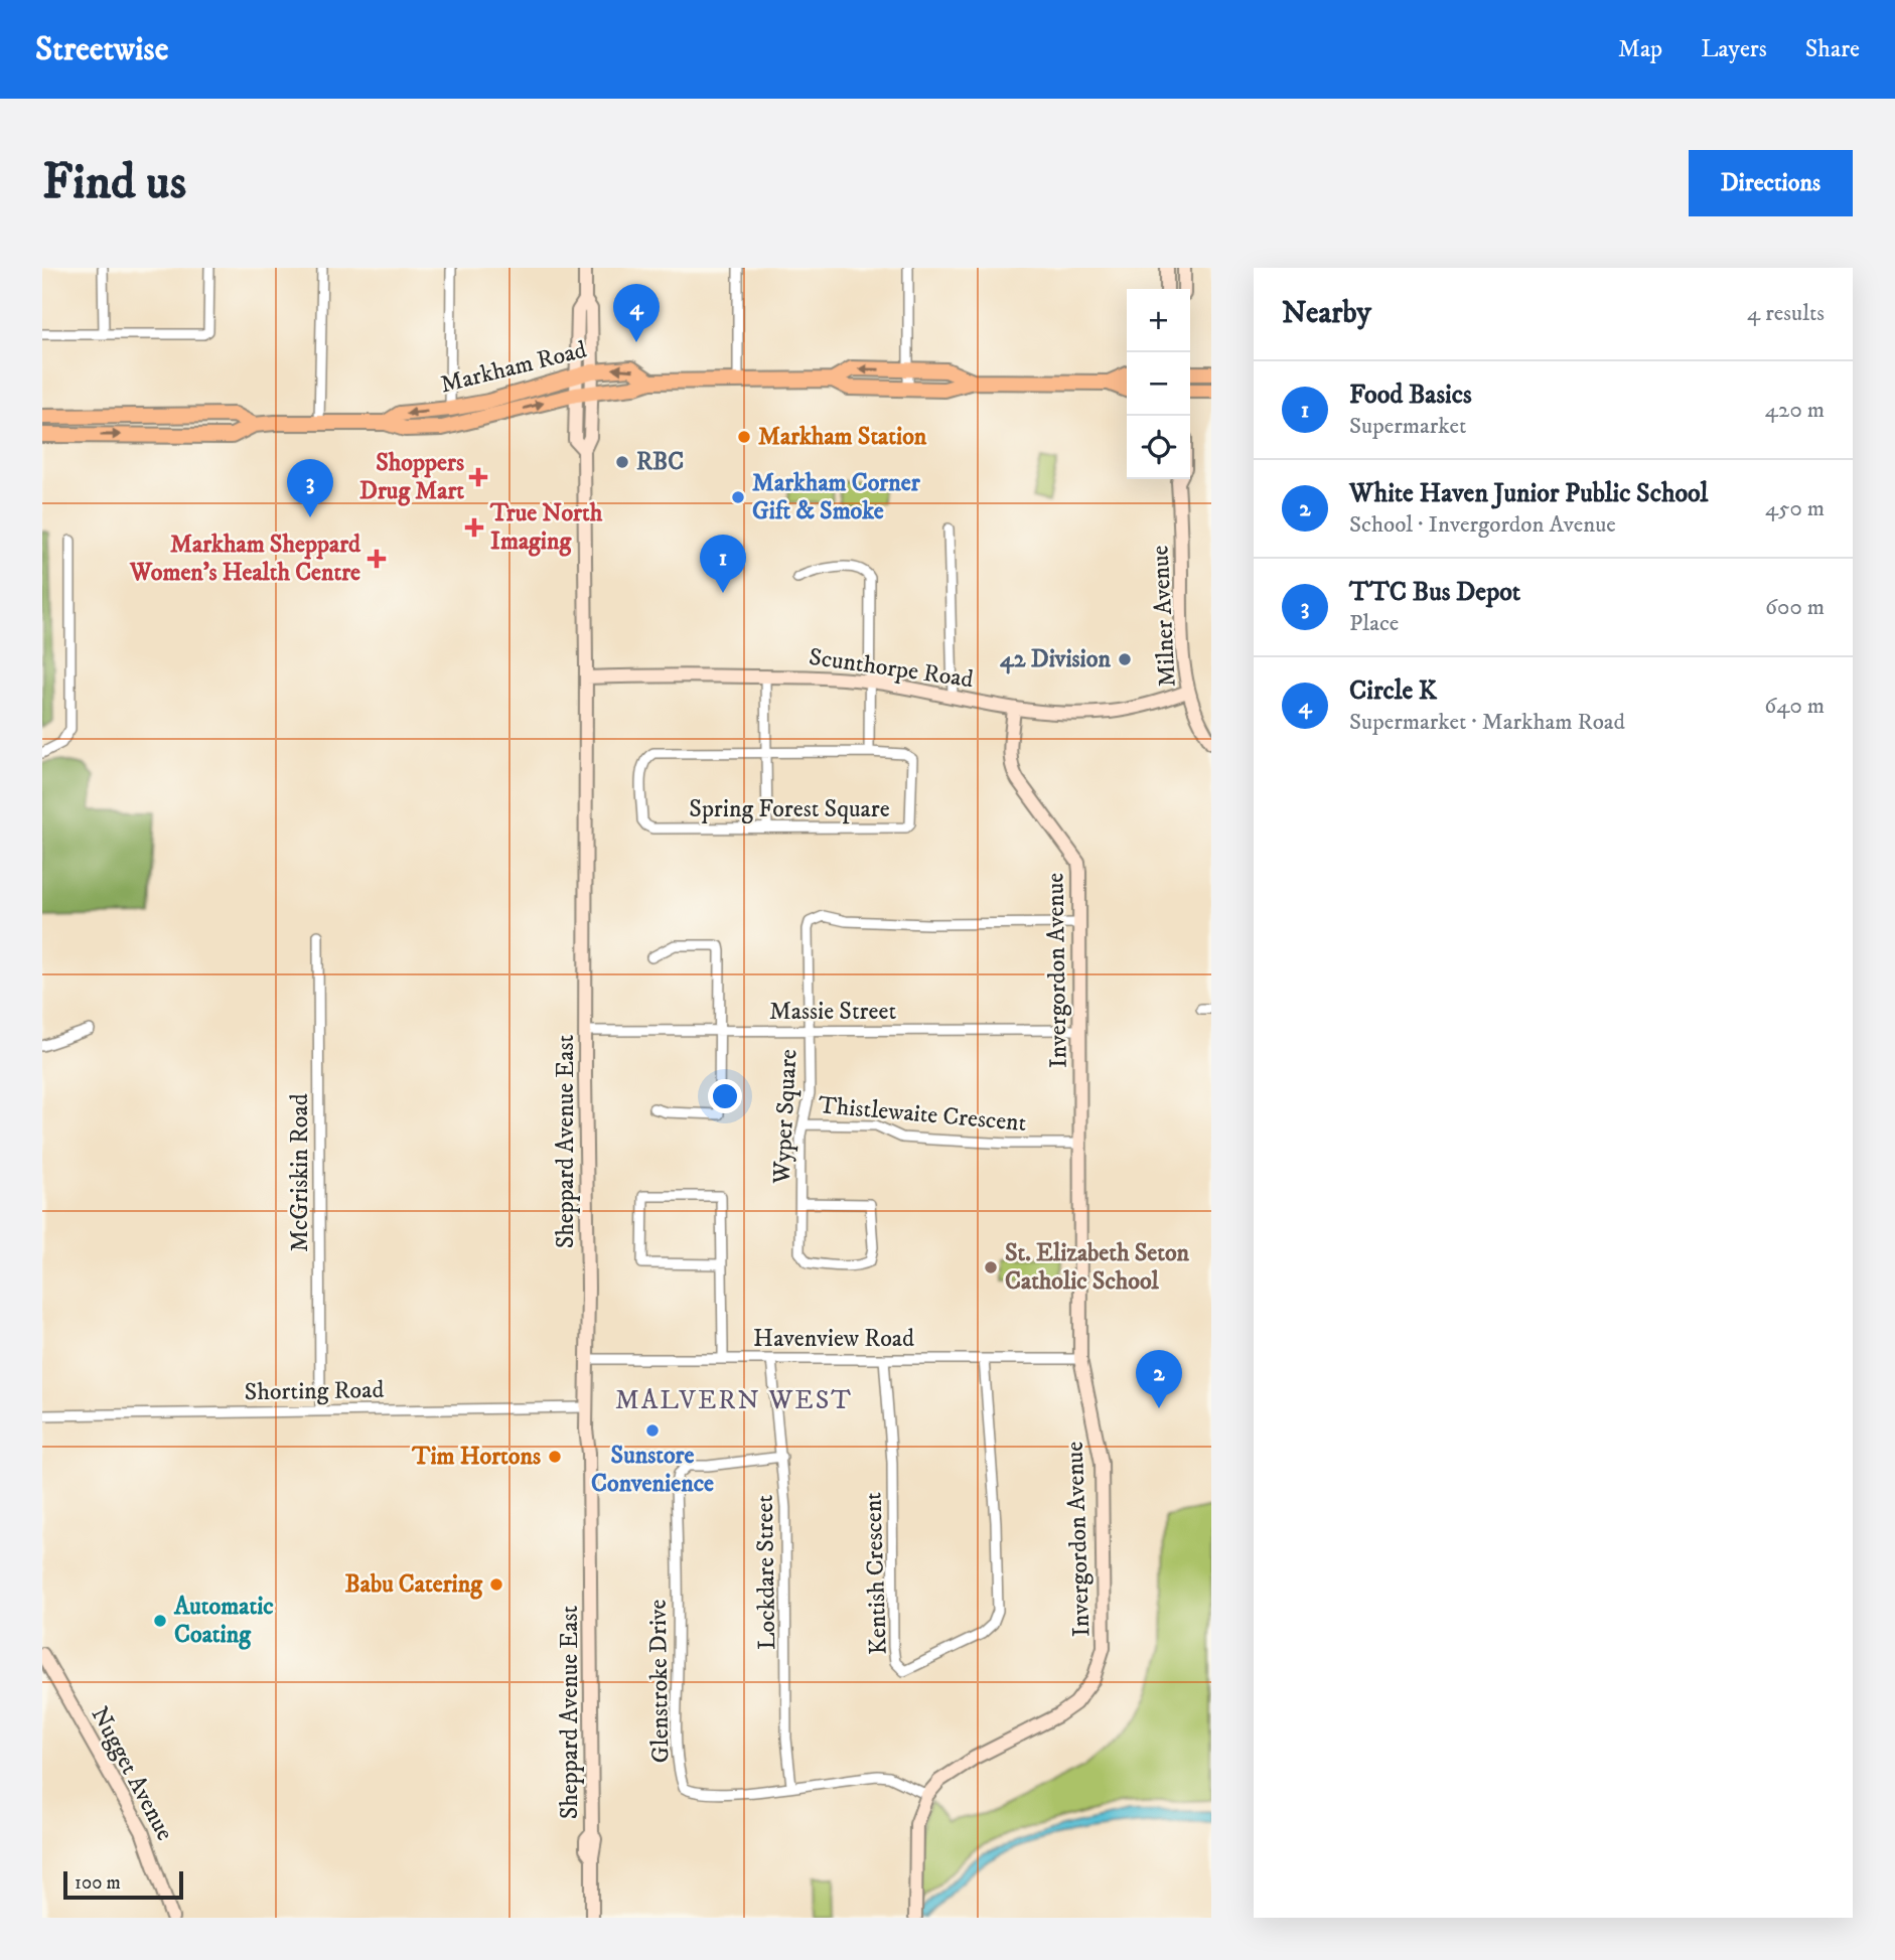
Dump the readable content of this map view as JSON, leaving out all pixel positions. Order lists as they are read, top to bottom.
{
  "streets": {
    "main road": ["Markham Road"],
    "street": [
      "Milner Avenue",
      "Scunthorpe Road",
      "Spring Forest Square",
      "Invergordon Avenue",
      "Massie Street",
      "Thistlewaite Crescent",
      "Wyper Square",
      "Sheppard Avenue East",
      "McGriskin Road",
      "Havenview Road",
      "Shorting Road",
      "Lockdare Street",
      "Kentish Crescent",
      "Glenstroke Drive",
      "Nugget Avenue"
    ]
  },
  "crossings": [
    ["Markham Road", "Sheppard Avenue East"],
    ["Milner Avenue", "Scunthorpe Road"],
    ["Scunthorpe Road", "Invergordon Avenue"],
    ["Scunthorpe Road", "Sheppard Avenue East"],
    ["Invergordon Avenue", "Massie Street"],
    ["Invergordon Avenue", "Thistlewaite Crescent"],
    ["Invergordon Avenue", "Wyper Square"],
    ["Invergordon Avenue", "Havenview Road"],
    ["Invergordon Avenue", "Glenstroke Drive"],
    ["Massie Street", "Wyper Square"],
    ["Massie Street", "Sheppard Avenue East"],
    ["Thistlewaite Crescent", "Wyper Square"],
    ["Sheppard Avenue East", "Havenview Road"],
    ["Sheppard Avenue East", "Shorting Road"],
    ["McGriskin Road", "Shorting Road"],
    ["Havenview Road", "Lockdare Street"],
    ["Havenview Road", "Kentish Crescent"],
    ["Lockdare Street", "Glenstroke Drive"]
  ],
  "districts": ["MALVERN WEST"],
  "places": {
    "other": [
      "Markham Station",
      "RBC",
      "Markham Corner Gift & Smoke",
      "42 Division",
      "St. Elizabeth Seton Catholic School",
      "Sunstore Convenience",
      "Tim Hortons",
      "Babu Catering",
      "Automatic Coating"
    ],
    "health": ["Shoppers Drug Mart", "True North Imaging", "Markham Sheppard Women's Health Centre"]
  },
  "scale_bar": "100 m",
  "page": {
    "header": "Streetwise",
    "nav": ["Map", "Layers", "Share"],
    "buttons": "Directions",
    "title": "Find us",
    "heading": ["Nearby", "4 results"],
    "pins": [
      "4",
      "3",
      "1",
      "2"
    ],
    "map_buttons": ["+", "−"],
    "list": [
      {
        "mark": "1",
        "name": "Food Basics",
        "note": "Supermarket",
        "value": "420 m"
      },
      {
        "mark": "2",
        "name": "White Haven Junior Public School",
        "note": "School · Invergordon Avenue",
        "value": "450 m"
      },
      {
        "mark": "3",
        "name": "TTC Bus Depot",
        "note": "Place",
        "value": "600 m"
      },
      {
        "mark": "4",
        "name": "Circle K",
        "note": "Supermarket · Markham Road",
        "value": "640 m"
      }
    ],
    "scale": "100 m"
  }
}
